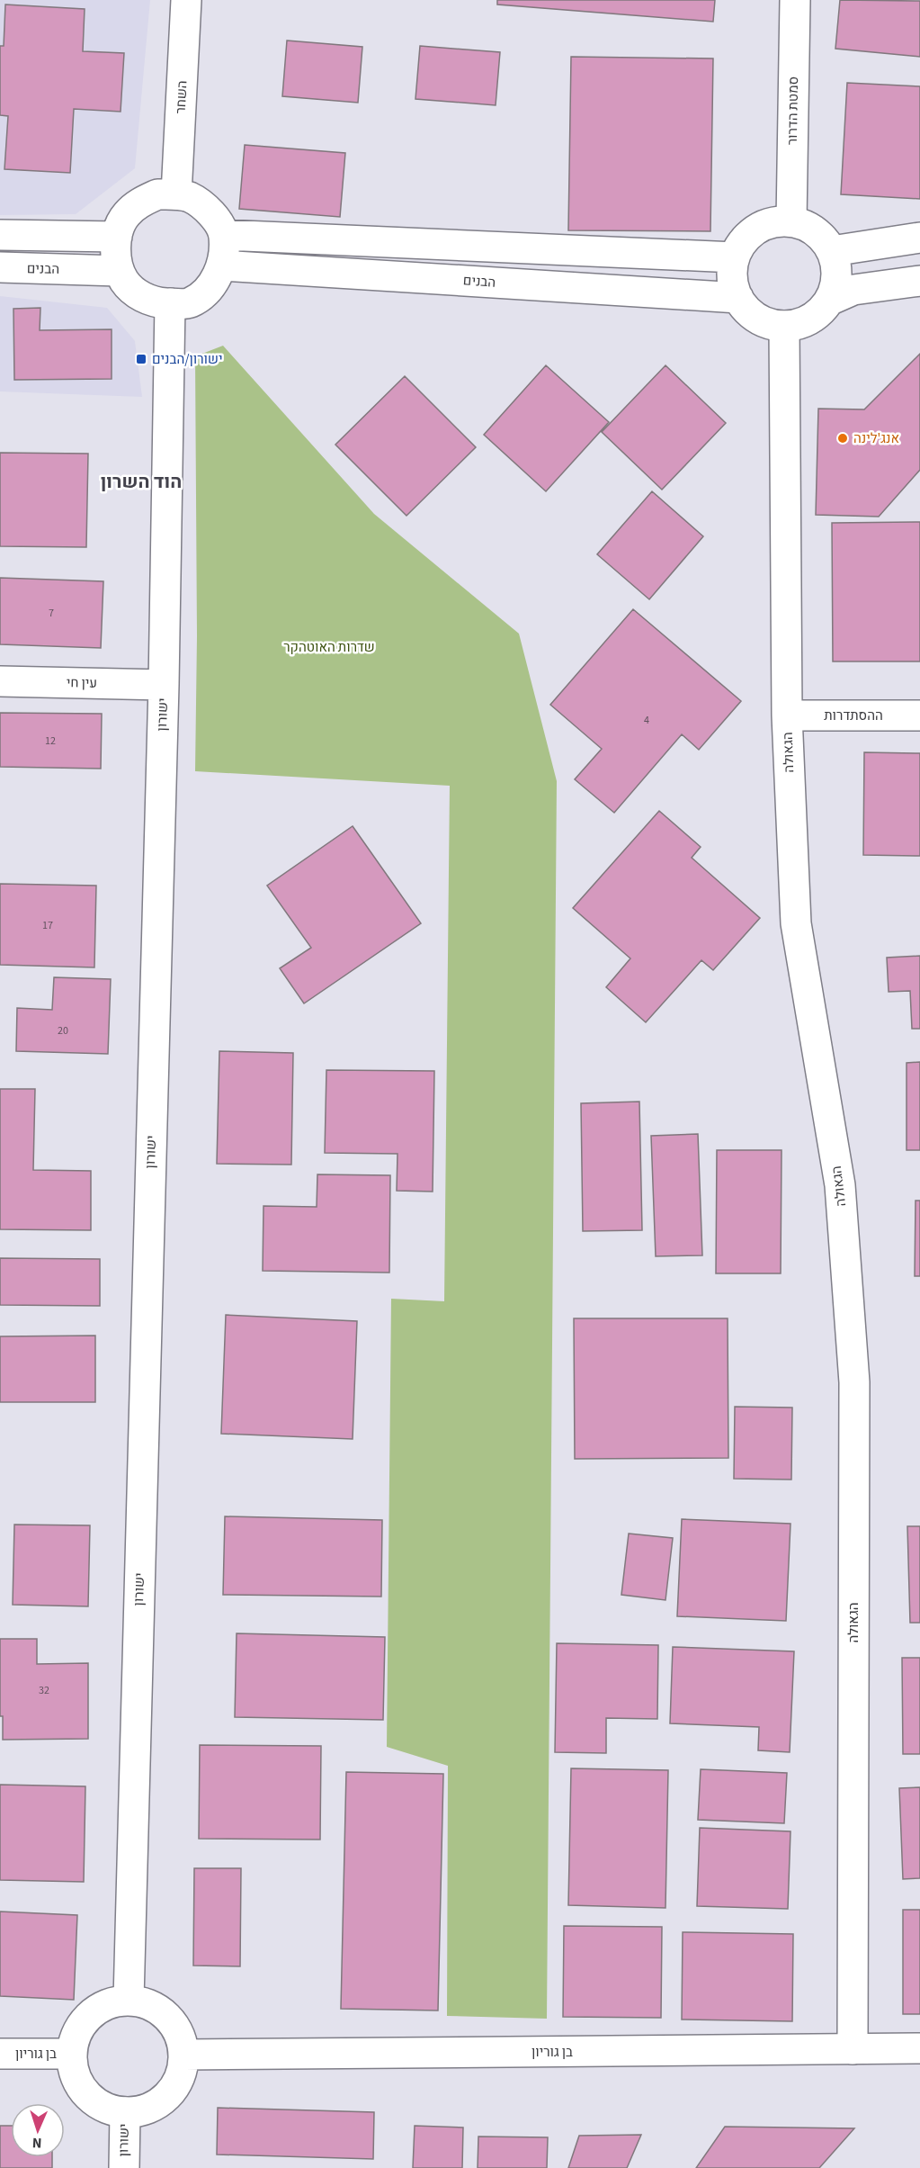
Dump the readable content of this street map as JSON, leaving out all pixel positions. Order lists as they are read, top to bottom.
{
  "streets": {
    "street": [
      "השחר",
      "סמטת הדרור",
      "הבנים",
      "עין חי",
      "ישורון",
      "ההסתדרות",
      "הגאולה",
      "בן גוריון"
    ]
  },
  "crossings": [
    ["השחר", "הבנים"],
    ["השחר", "ישורון"],
    ["סמטת הדרור", "הבנים"],
    ["סמטת הדרור", "הגאולה"],
    ["הבנים", "ישורון"],
    ["הבנים", "הגאולה"],
    ["עין חי", "ישורון"],
    ["ישורון", "בן גוריון"],
    ["ההסתדרות", "הגאולה"],
    ["הגאולה", "בן גוריון"]
  ],
  "districts": ["הוד השרון"],
  "parks": ["שדרות האוטהקר"],
  "places": {
    "transit": ["ישורון/הבנים"],
    "other": ["אנג'לינה"]
  },
  "house_numbers": [
    "7",
    "4",
    "12",
    "17",
    "20",
    "32"
  ],
  "north": "bottom"
}
